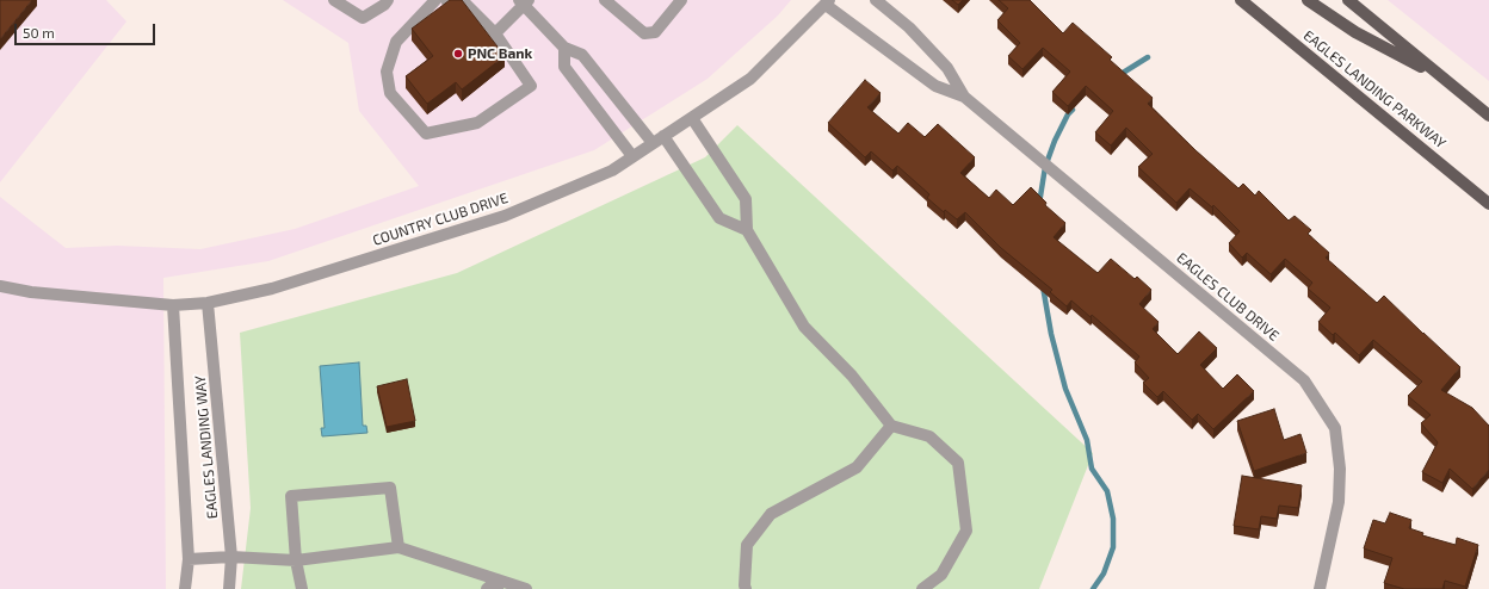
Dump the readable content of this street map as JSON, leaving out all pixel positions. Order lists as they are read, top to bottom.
{
  "streets": {
    "main road": ["EAGLES LANDING PARKWAY"],
    "street": ["COUNTRY CLUB DRIVE", "EAGLES CLUB DRIVE", "EAGLES LANDING WAY"]
  },
  "crossings": [
    ["COUNTRY CLUB DRIVE", "EAGLES LANDING WAY"]
  ],
  "places": ["PNC Bank"],
  "scale_bar": "50 m"
}
